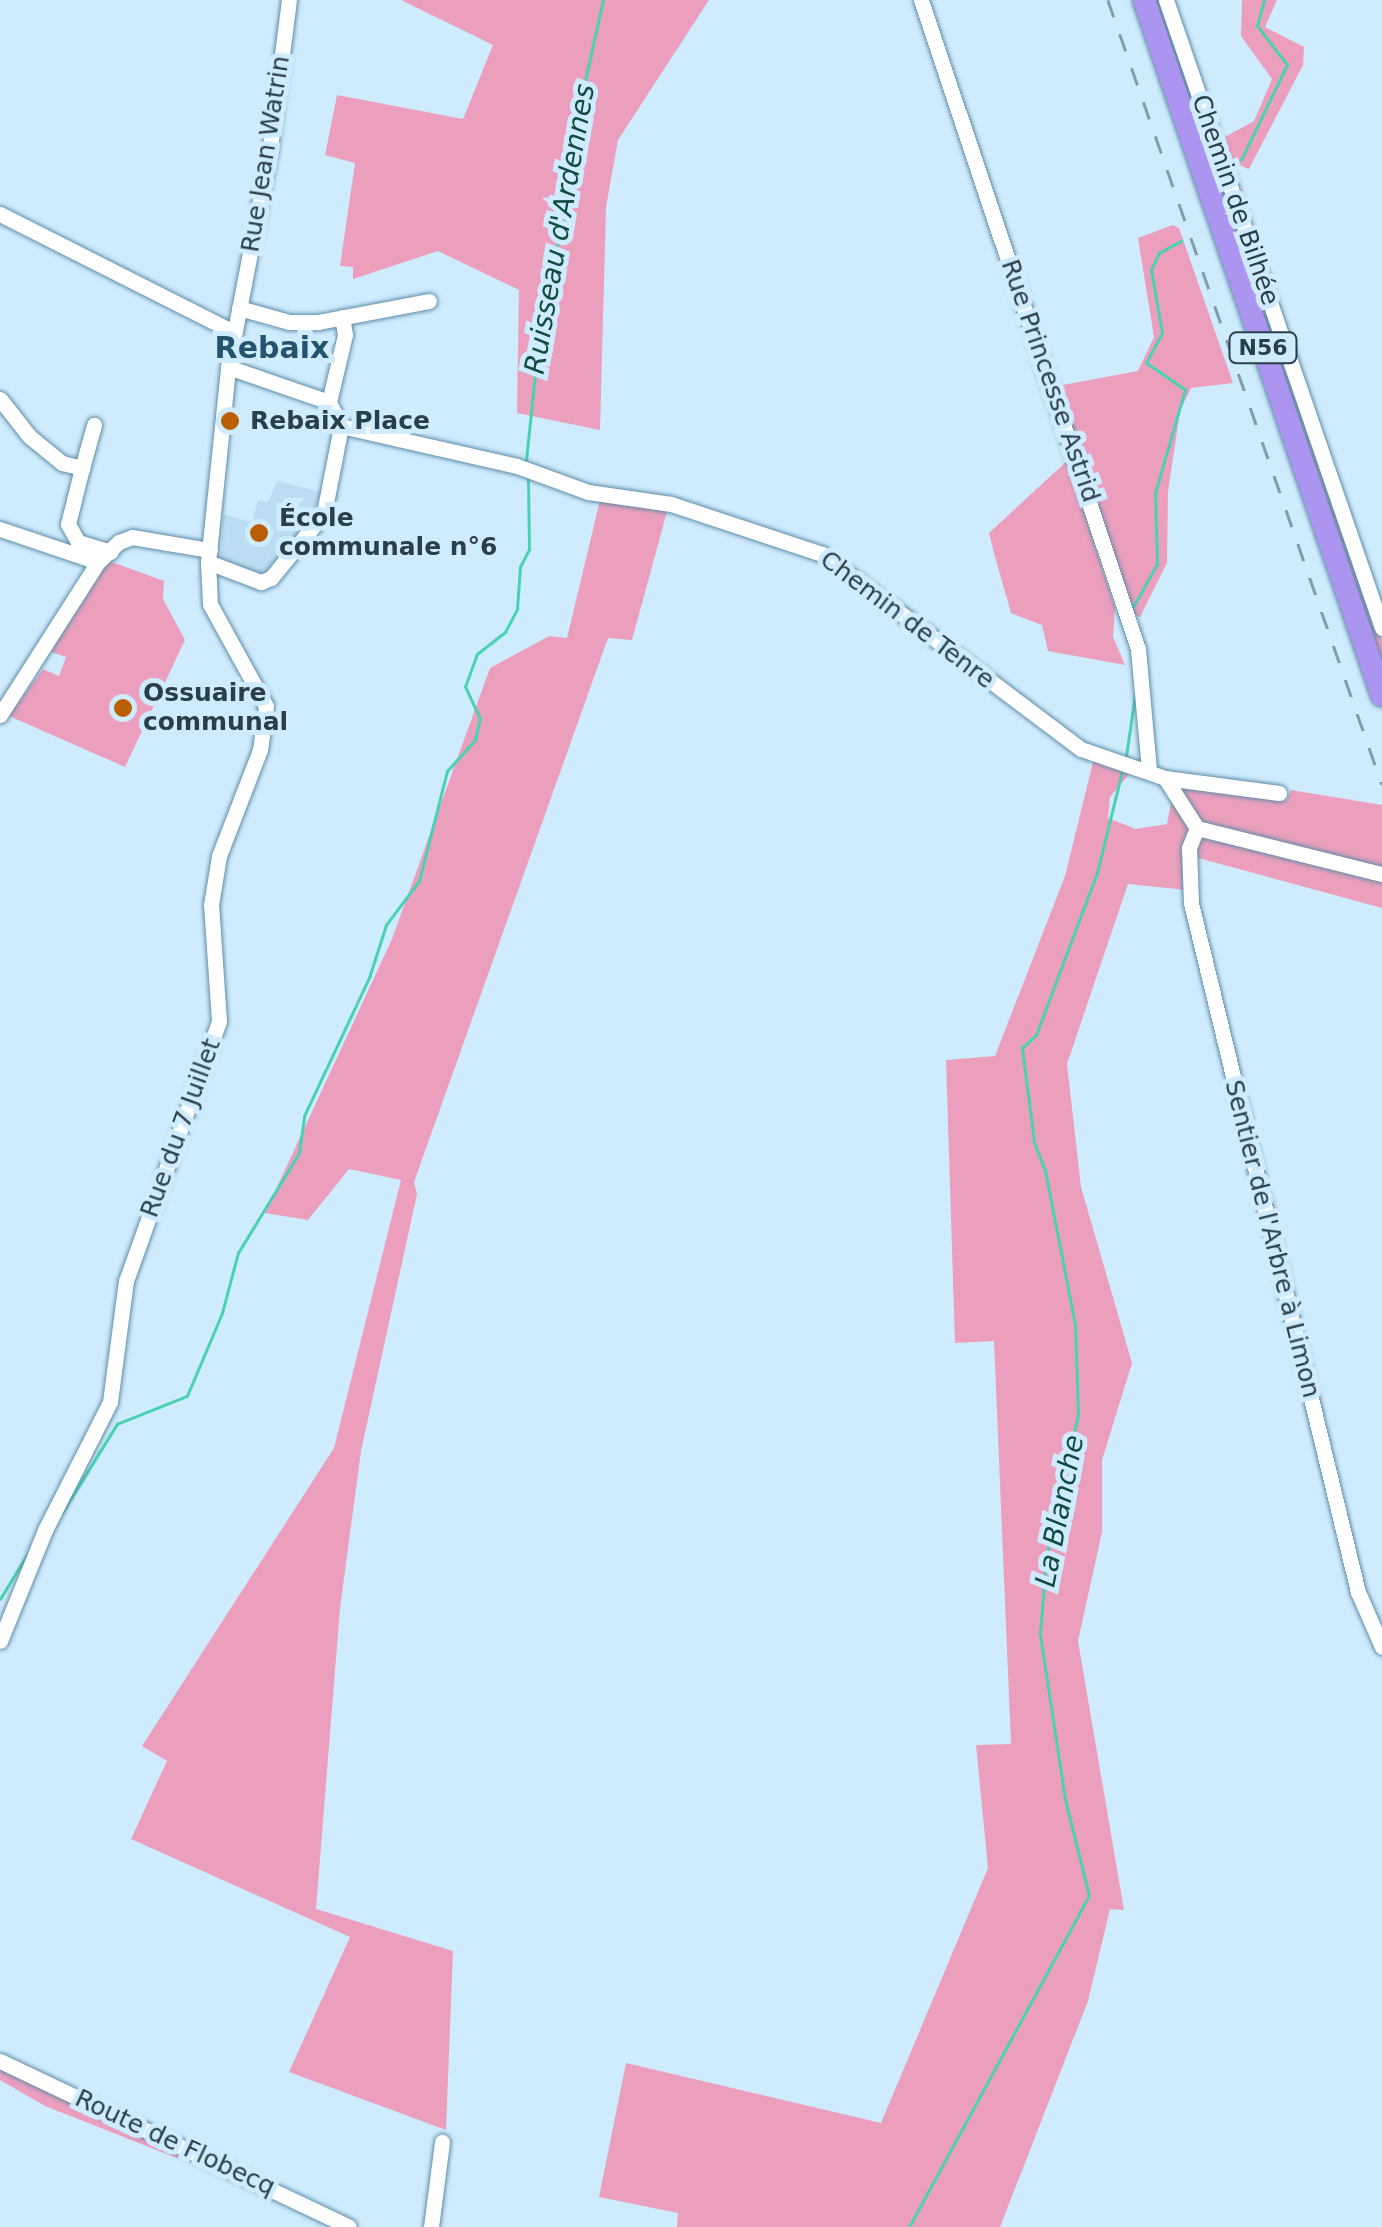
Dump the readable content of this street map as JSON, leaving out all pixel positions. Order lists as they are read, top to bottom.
{
  "streets": {
    "highway": ["N56"],
    "street": [
      "Rue Jean Watrin",
      "Chemin de Bilhée",
      "Rue Princesse Astrid",
      "Chemin de Tenre",
      "Rue du 7 Juillet",
      "Sentier de l'Arbre à Limon",
      "Route de Flobecq"
    ]
  },
  "crossings": [
    ["Rue Jean Watrin", "Rue du 7 Juillet"],
    ["Rue Princesse Astrid", "Chemin de Tenre"],
    ["Chemin de Tenre", "Sentier de l'Arbre à Limon"]
  ],
  "districts": ["Rebaix"],
  "water": ["Ruisseau d'Ardennes", "La Blanche"],
  "places": ["Rebaix Place", "École communale n°6", "Ossuaire communal"]
}
